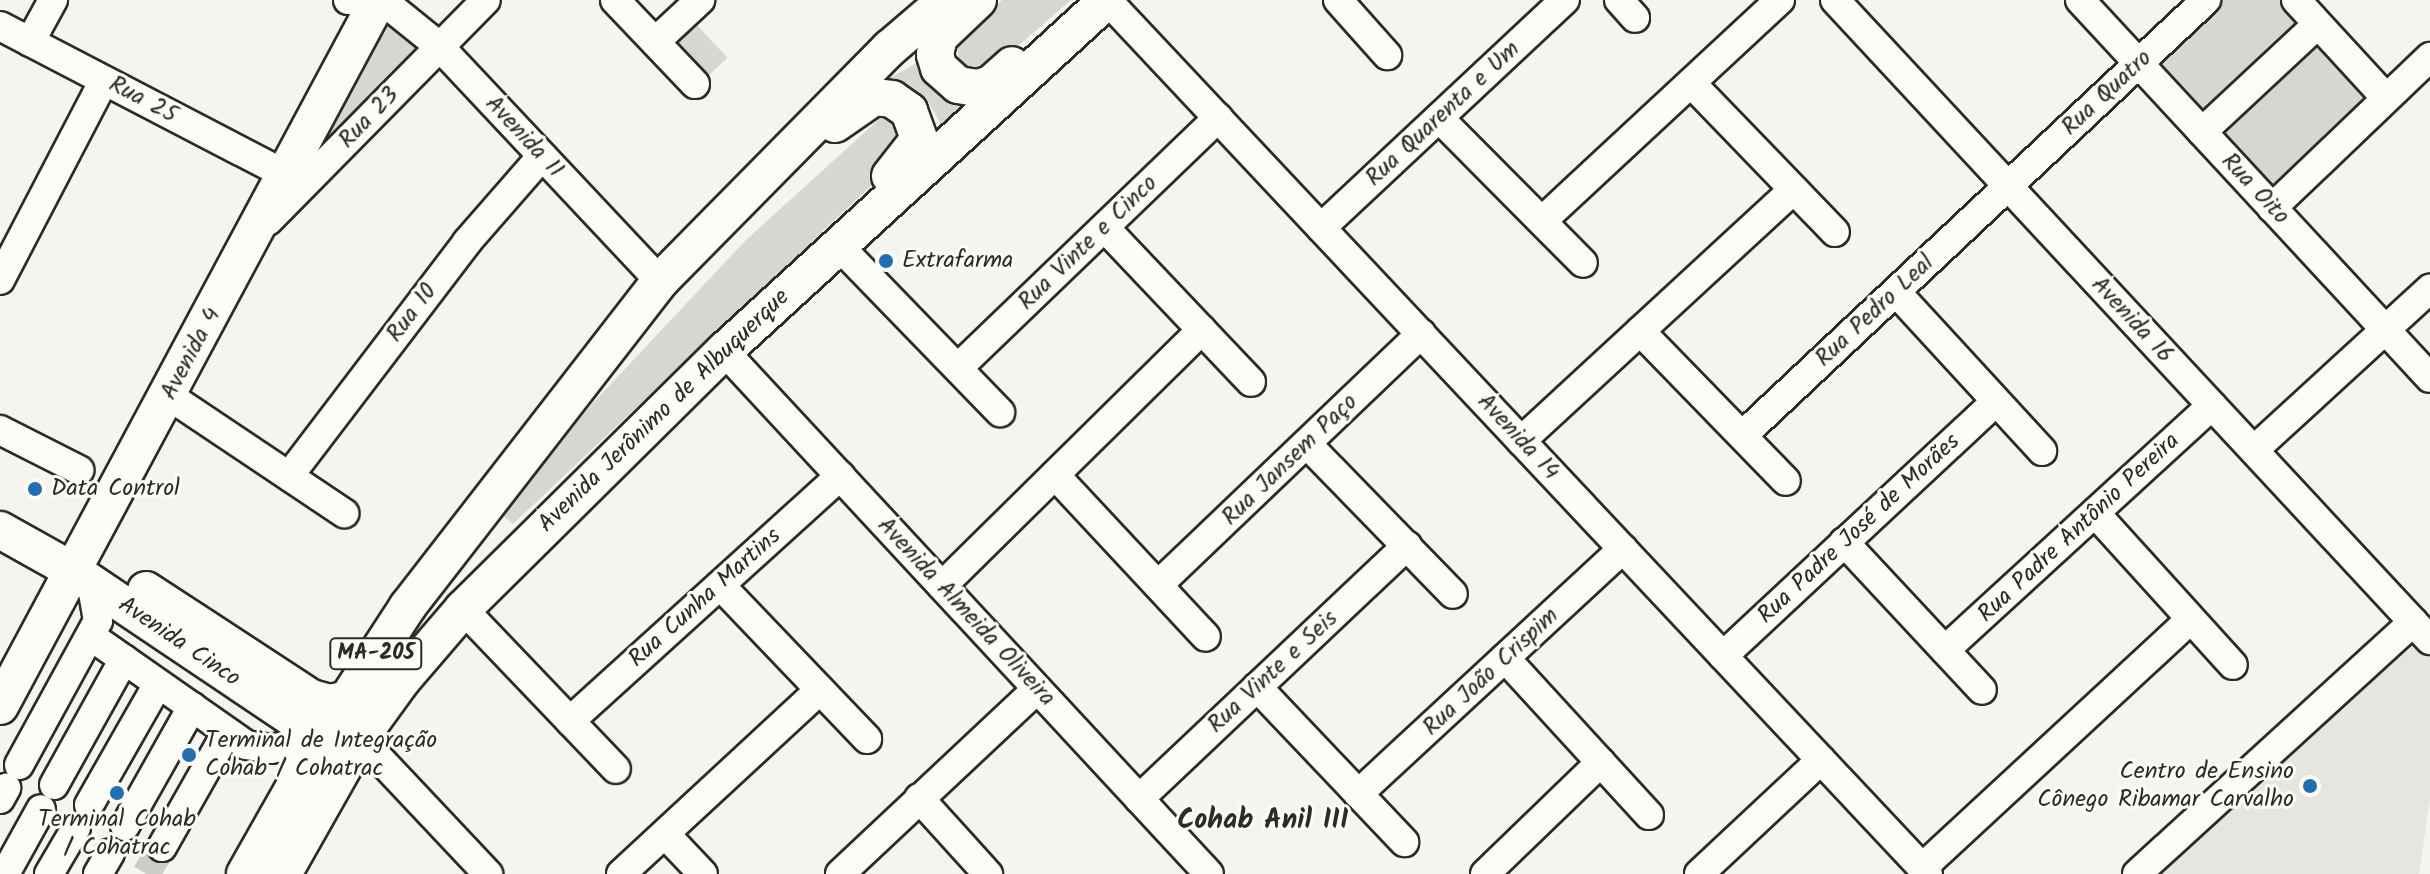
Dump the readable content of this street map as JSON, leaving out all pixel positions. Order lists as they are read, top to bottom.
{
  "streets": {
    "main road": [
      "Avenida 4",
      "Avenida Jerônimo de Albuquerque",
      "Avenida Cinco",
      "MA-205"
    ],
    "street": [
      "Rua Quatro",
      "Rua 25",
      "Rua Quarenta e Um",
      "Rua 23",
      "Avenida 11",
      "Rua Oito",
      "Rua Vinte e Cinco",
      "Rua Pedro Leal",
      "Rua 10",
      "Avenida 16",
      "Avenida 14",
      "Rua Jansem Paço",
      "Rua Padre Antônio Pereira",
      "Rua Padre José de Morães",
      "Rua Cunha Martins",
      "Avenida Almeida Oliveira",
      "Rua Vinte e Seis",
      "Rua João Crispim"
    ]
  },
  "crossings": [
    ["Rua Quatro", "Rua Oito"],
    ["Rua Quatro", "Rua Pedro Leal"],
    ["Rua Quatro", "Avenida 16"],
    ["Rua 25", "Avenida 4"],
    ["Rua Quarenta e Um", "Avenida 14"],
    ["Rua 23", "Avenida 11"],
    ["Rua 23", "Avenida 4"],
    ["Avenida 11", "Rua 10"],
    ["Avenida 11", "Avenida 4"],
    ["Avenida 11", "MA-205"],
    ["Rua Vinte e Cinco", "Avenida 14"],
    ["Rua Pedro Leal", "Avenida 16"],
    ["Avenida 16", "Rua Padre Antônio Pereira"],
    ["Avenida 4", "Avenida Cinco"],
    ["Avenida Jerônimo de Albuquerque", "Avenida 14"],
    ["Avenida Jerônimo de Albuquerque", "Avenida Almeida Oliveira"],
    ["Avenida 14", "Rua Jansem Paço"],
    ["Avenida 14", "Rua Padre José de Morães"],
    ["Avenida 14", "Rua João Crispim"],
    ["Rua Cunha Martins", "Avenida Almeida Oliveira"],
    ["Avenida Almeida Oliveira", "Rua Vinte e Seis"],
    ["Avenida Cinco", "MA-205"]
  ],
  "districts": ["Cohab Anil III"],
  "places": [
    "Extrafarma",
    "Data Control",
    "Terminal de Integração Cohab / Cohatrac",
    "Centro de Ensino Cônego Ribamar Carvalho",
    "Terminal Cohab / Cohatrac"
  ]
}
